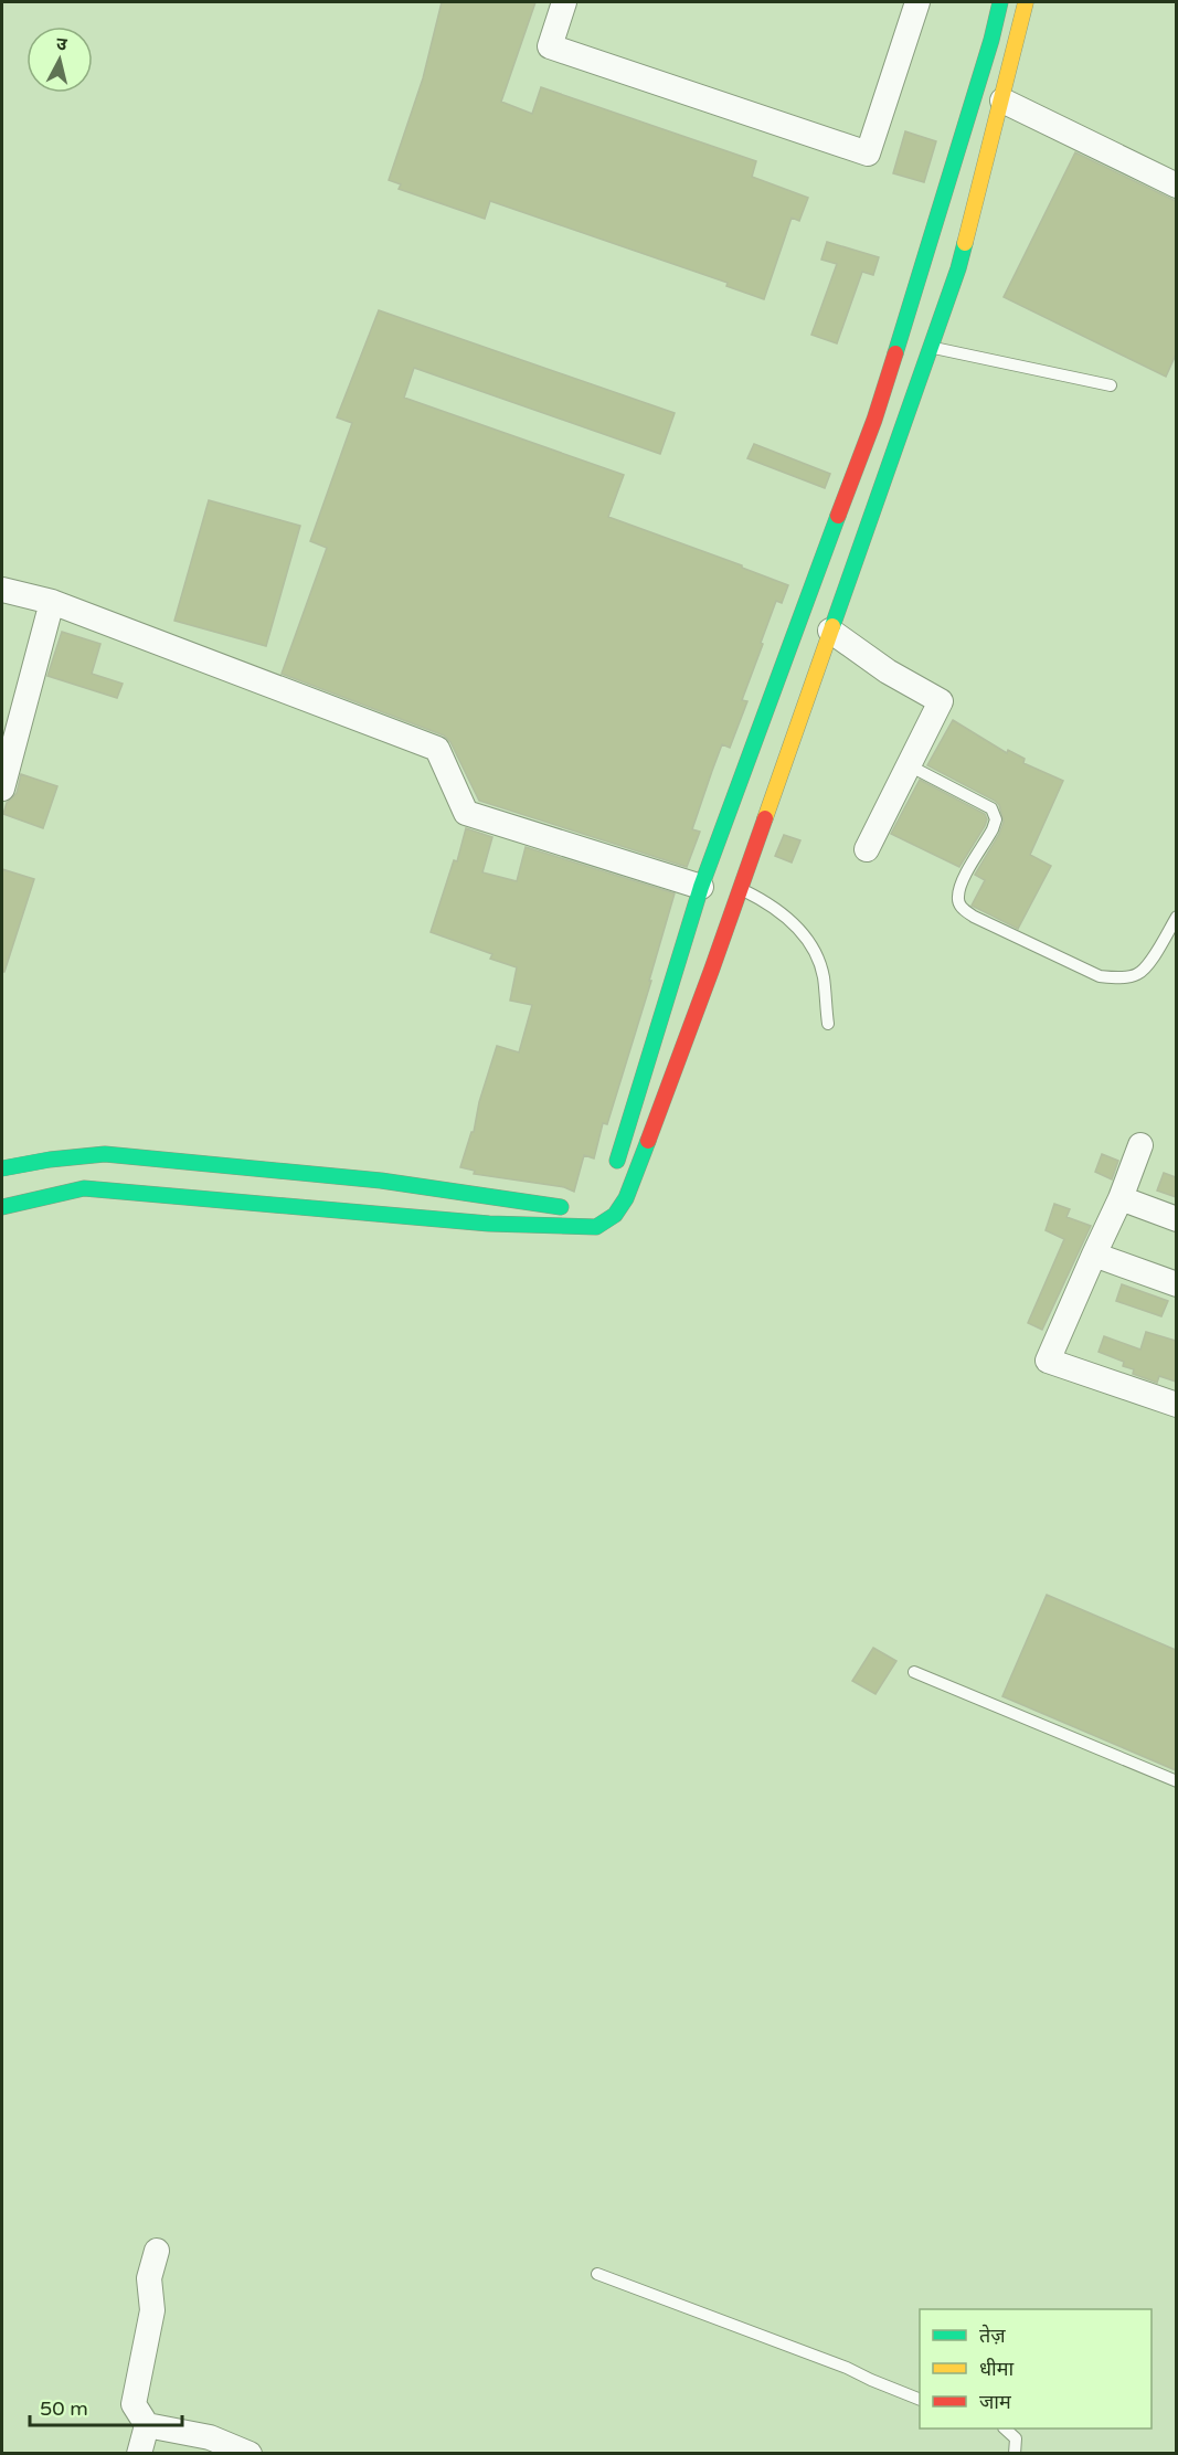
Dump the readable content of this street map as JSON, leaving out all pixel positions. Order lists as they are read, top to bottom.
{
  "legend": ["तेज़", "धीमा", "जाम"],
  "scale_bar": "50 m",
  "north": "top"
}
